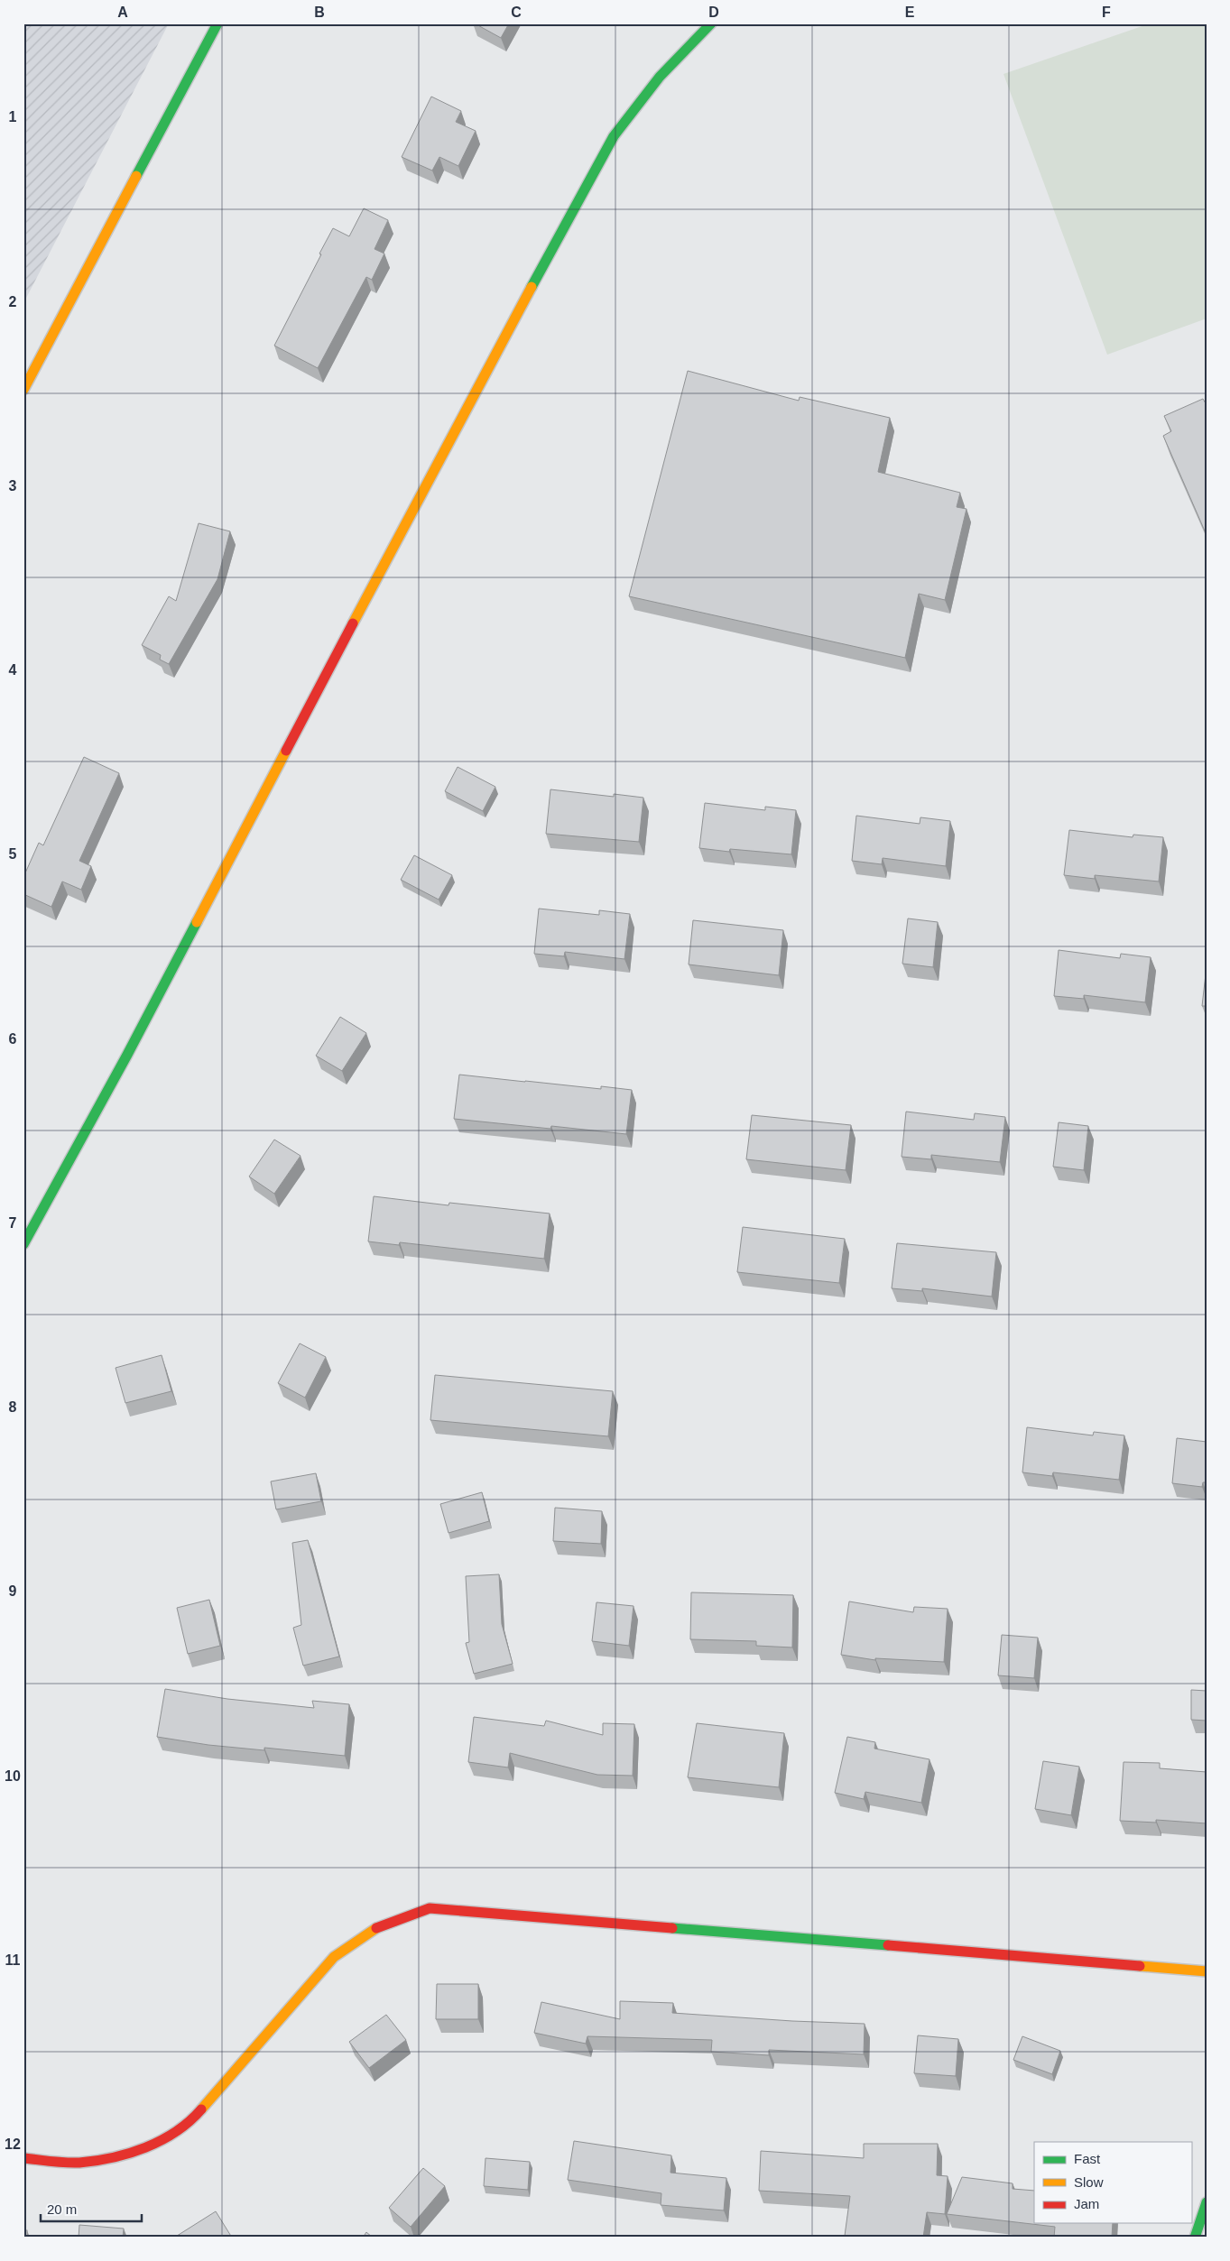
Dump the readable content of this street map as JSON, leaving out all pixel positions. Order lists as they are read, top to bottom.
{
  "legend": ["Fast", "Slow", "Jam"],
  "scale_bar": "20 m",
  "grid": {
    "columns": [
      "A",
      "B",
      "C",
      "D",
      "E",
      "F"
    ],
    "rows": [
      "1",
      "2",
      "3",
      "4",
      "5",
      "6",
      "7",
      "8",
      "9",
      "10",
      "11",
      "12"
    ]
  }
}
